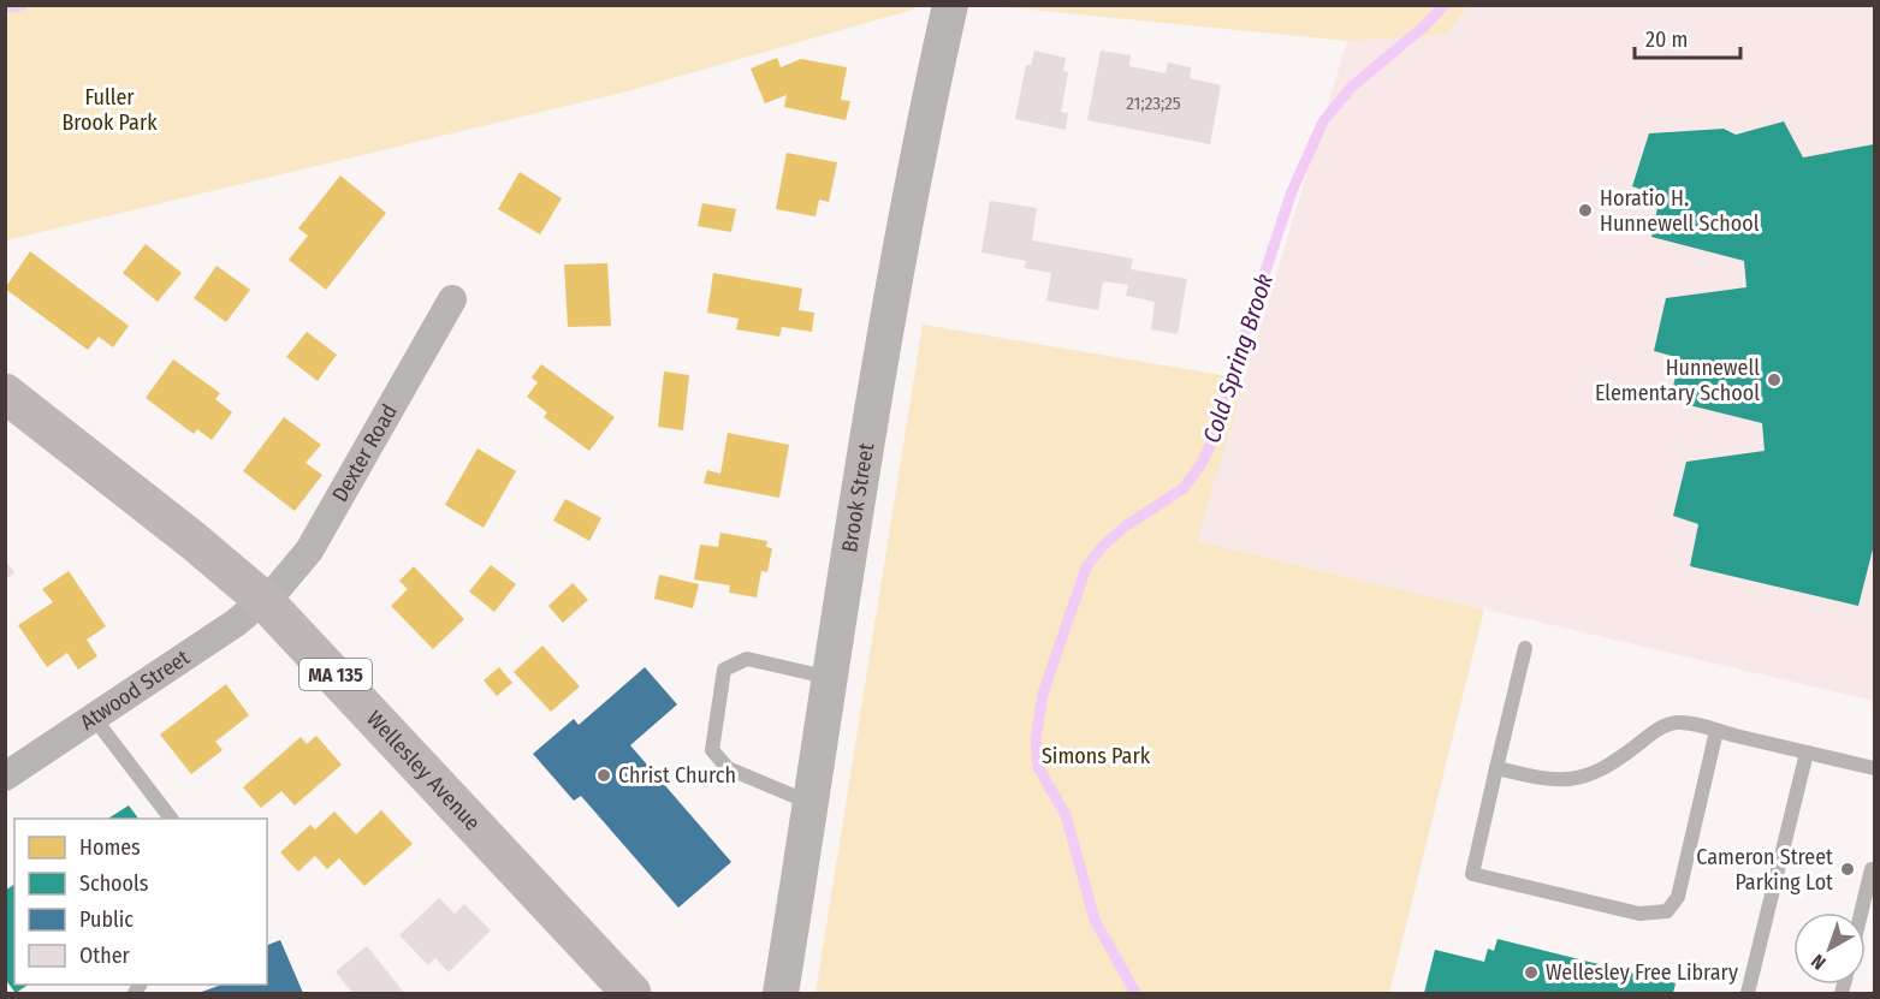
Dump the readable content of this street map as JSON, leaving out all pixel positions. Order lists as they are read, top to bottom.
{
  "streets": {
    "main road": ["MA 135", "Wellesley Avenue"],
    "street": ["Dexter Road", "Brook Street", "Atwood Street"]
  },
  "crossings": [
    ["Dexter Road", "Atwood Street"],
    ["Dexter Road", "Wellesley Avenue"],
    ["Atwood Street", "Wellesley Avenue"]
  ],
  "water": ["Cold Spring Brook"],
  "parks": ["Fuller Brook Park", "Simons Park"],
  "places": [
    "Horatio H. Hunnewell School",
    "Hunnewell Elementary School",
    "Christ Church",
    "Cameron Street Parking Lot",
    "Wellesley Free Library"
  ],
  "house_numbers": ["21;23;25"],
  "legend": [
    "Homes",
    "Schools",
    "Public",
    "Other"
  ],
  "scale_bar": "20 m",
  "north": "bottom left"
}
